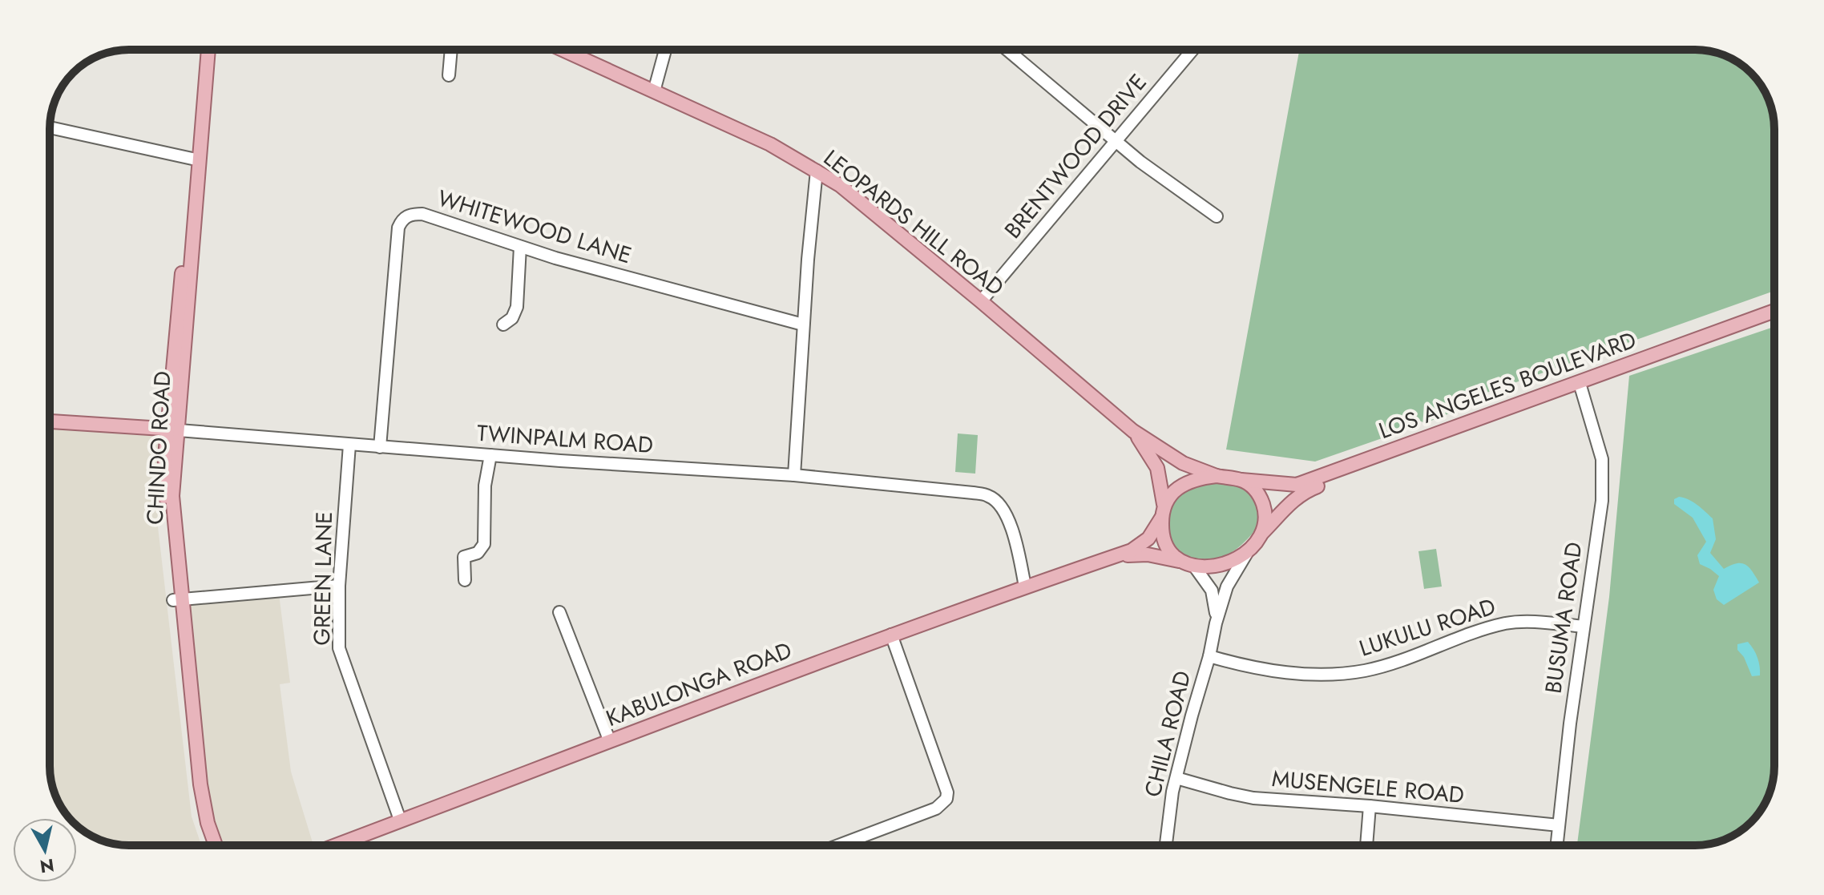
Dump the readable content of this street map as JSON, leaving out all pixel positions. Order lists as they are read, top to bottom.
{
  "streets": {
    "main road": [
      "LEOPARDS HILL ROAD",
      "LOS ANGELES BOULEVARD",
      "TWINPALM ROAD",
      "CHINDO ROAD",
      "KABULONGA ROAD"
    ],
    "street": [
      "BRENTWOOD DRIVE",
      "WHITEWOOD LANE",
      "GREEN LANE",
      "BUSUMA ROAD",
      "LUKULU ROAD",
      "CHILA ROAD",
      "MUSENGELE ROAD"
    ]
  },
  "crossings": [
    ["BRENTWOOD DRIVE", "LEOPARDS HILL ROAD"],
    ["LEOPARDS HILL ROAD", "LOS ANGELES BOULEVARD"],
    ["LEOPARDS HILL ROAD", "KABULONGA ROAD"],
    ["LEOPARDS HILL ROAD", "CHILA ROAD"],
    ["WHITEWOOD LANE", "TWINPALM ROAD"],
    ["LOS ANGELES BOULEVARD", "BUSUMA ROAD"],
    ["LOS ANGELES BOULEVARD", "KABULONGA ROAD"],
    ["LOS ANGELES BOULEVARD", "CHILA ROAD"],
    ["TWINPALM ROAD", "CHINDO ROAD"],
    ["TWINPALM ROAD", "GREEN LANE"],
    ["TWINPALM ROAD", "KABULONGA ROAD"],
    ["GREEN LANE", "KABULONGA ROAD"],
    ["BUSUMA ROAD", "LUKULU ROAD"],
    ["BUSUMA ROAD", "MUSENGELE ROAD"],
    ["LUKULU ROAD", "CHILA ROAD"],
    ["KABULONGA ROAD", "CHILA ROAD"],
    ["CHILA ROAD", "MUSENGELE ROAD"]
  ],
  "north": "bottom"
}
